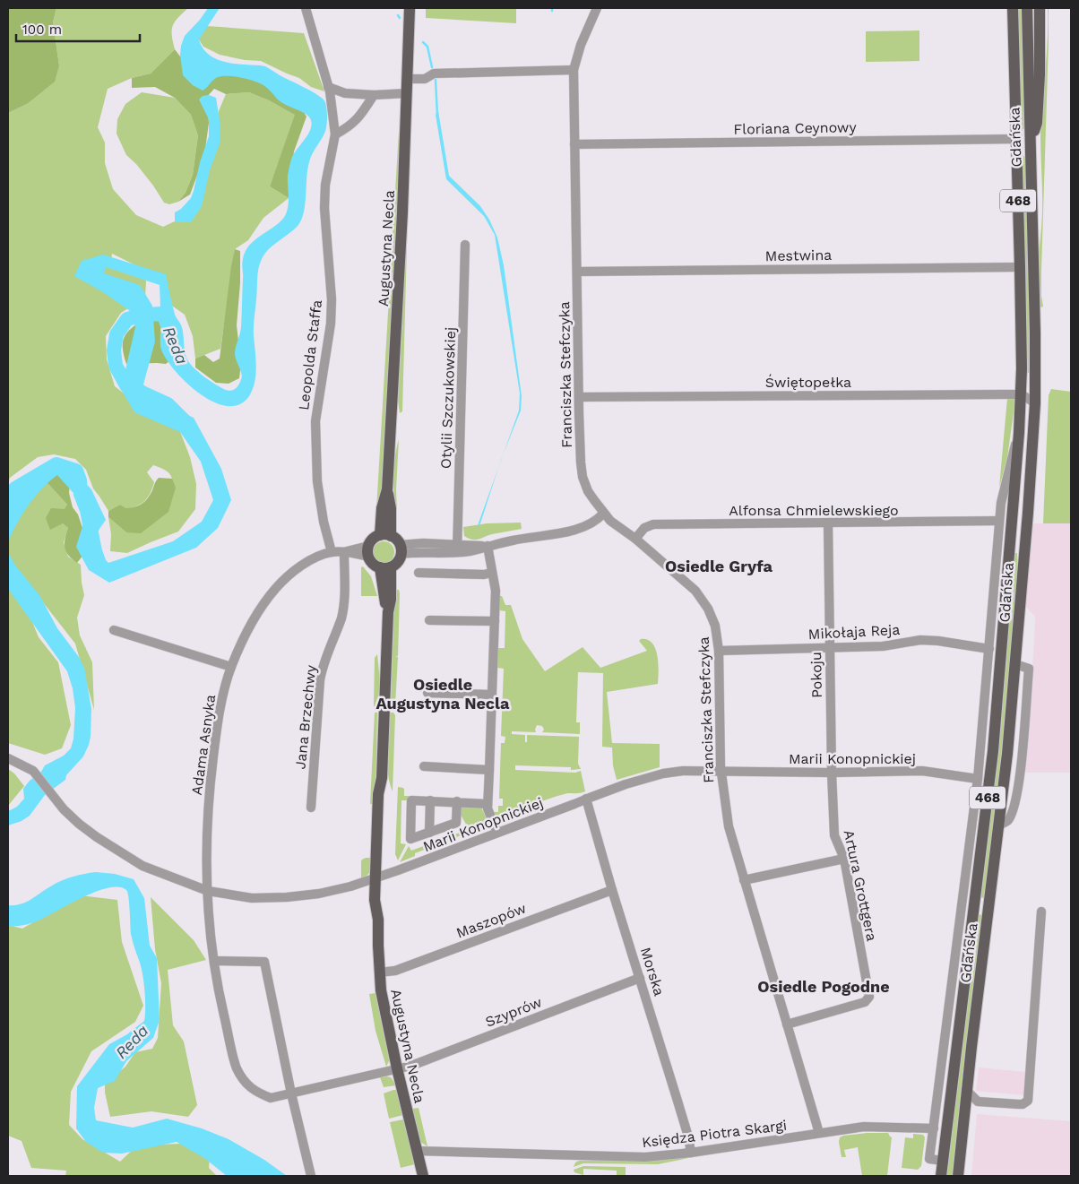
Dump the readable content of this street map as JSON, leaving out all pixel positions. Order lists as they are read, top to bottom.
{
  "streets": {
    "main road": ["Gdańska", "468", "Augustyna Necla"],
    "street": [
      "Floriana Ceynowy",
      "Mestwina",
      "Leopolda Staffa",
      "Franciszka Stefczyka",
      "Świętopełka",
      "Otylii Szczukowskiej",
      "Alfonsa Chmielewskiego",
      "Mikołaja Reja",
      "Pokoju",
      "Jana Brzechwy",
      "Adama Asnyka",
      "Marii Konopnickiej",
      "Artura Grottgera",
      "Maszopów",
      "Morska",
      "Szyprów",
      "Księdza Piotra Skargi"
    ]
  },
  "crossings": [
    ["Floriana Ceynowy", "Gdańska"],
    ["Floriana Ceynowy", "Franciszka Stefczyka"],
    ["Gdańska", "Mestwina"],
    ["Gdańska", "Świętopełka"],
    ["Gdańska", "Alfonsa Chmielewskiego"],
    ["Gdańska", "Mikołaja Reja"],
    ["Gdańska", "Marii Konopnickiej"],
    ["Gdańska", "Księdza Piotra Skargi"],
    ["Augustyna Necla", "Adama Asnyka"],
    ["Augustyna Necla", "Marii Konopnickiej"],
    ["Augustyna Necla", "Maszopów"],
    ["Augustyna Necla", "Szyprów"],
    ["Augustyna Necla", "Księdza Piotra Skargi"],
    ["Mestwina", "Franciszka Stefczyka"],
    ["Leopolda Staffa", "Adama Asnyka"],
    ["Franciszka Stefczyka", "Świętopełka"],
    ["Franciszka Stefczyka", "Alfonsa Chmielewskiego"],
    ["Franciszka Stefczyka", "Mikołaja Reja"],
    ["Franciszka Stefczyka", "Marii Konopnickiej"],
    ["Franciszka Stefczyka", "Artura Grottgera"],
    ["Franciszka Stefczyka", "Księdza Piotra Skargi"],
    ["Alfonsa Chmielewskiego", "Pokoju"],
    ["Mikołaja Reja", "Pokoju"],
    ["Pokoju", "Marii Konopnickiej"],
    ["Pokoju", "Artura Grottgera"],
    ["Jana Brzechwy", "Adama Asnyka"],
    ["Adama Asnyka", "Marii Konopnickiej"],
    ["Adama Asnyka", "Szyprów"],
    ["Marii Konopnickiej", "Artura Grottgera"],
    ["Marii Konopnickiej", "Morska"],
    ["Maszopów", "Morska"],
    ["Morska", "Szyprów"],
    ["Morska", "Księdza Piotra Skargi"]
  ],
  "districts": ["Osiedle Gryfa", "Osiedle Augustyna Necla", "Osiedle Pogodne"],
  "water": ["Reda"],
  "scale_bar": "100 m"
}
